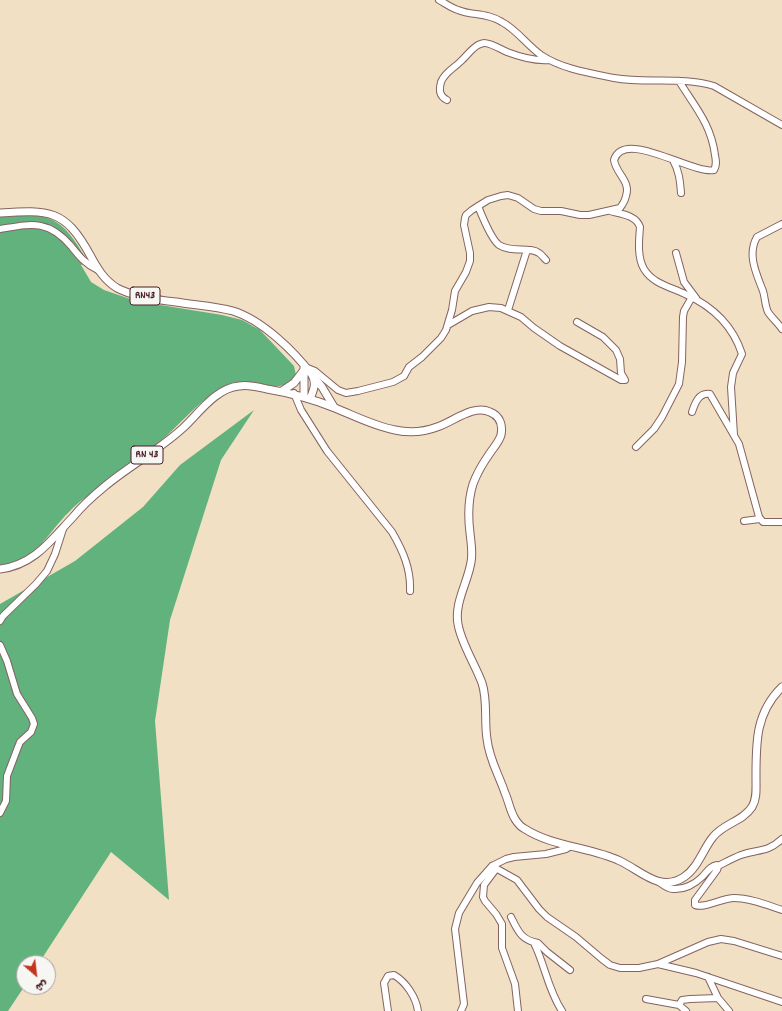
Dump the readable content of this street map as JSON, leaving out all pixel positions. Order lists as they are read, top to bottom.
{
  "streets": {
    "main road": ["RN43", "RN 43"]
  },
  "north": "bottom right"
}
